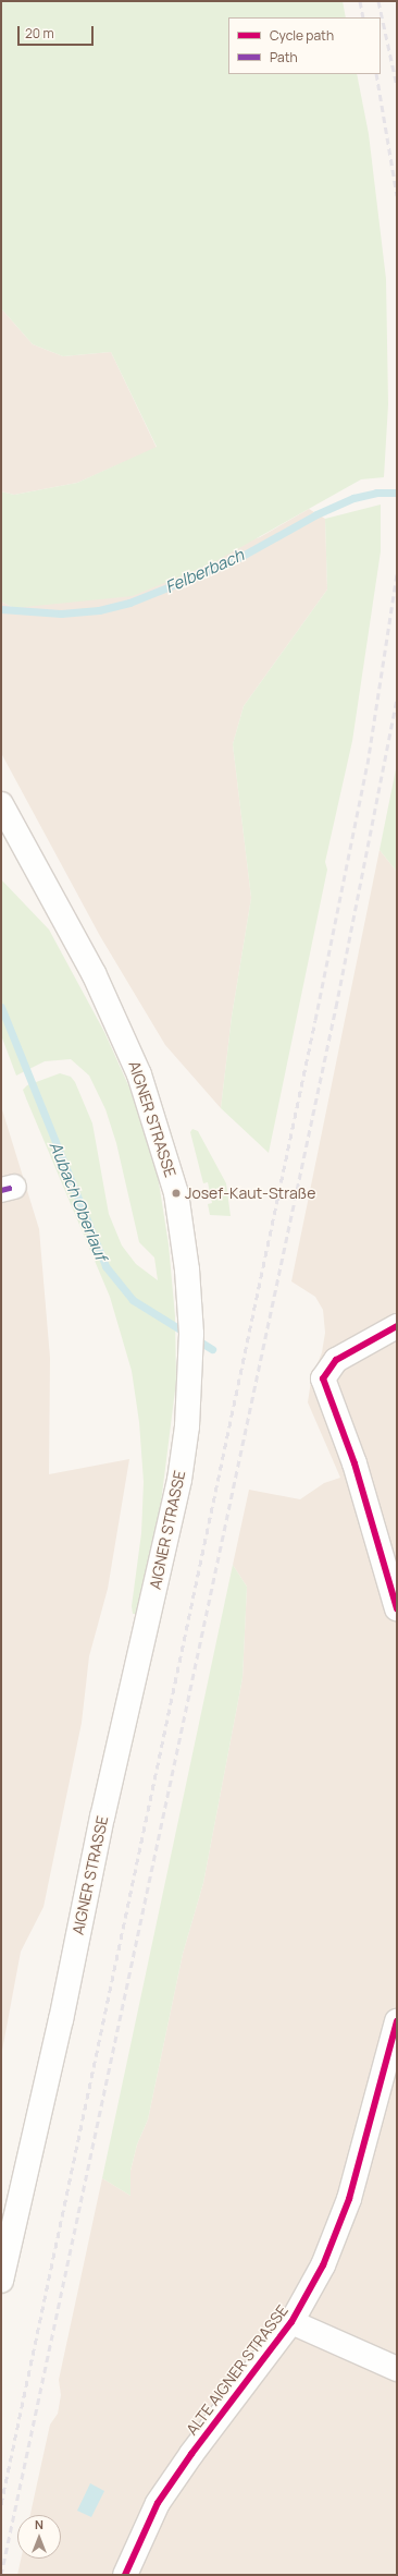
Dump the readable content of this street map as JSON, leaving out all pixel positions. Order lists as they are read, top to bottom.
{
  "streets": {
    "main road": ["AIGNER STRASSE", "ALTE AIGNER STRASSE"]
  },
  "water": ["Felberbach", "Aubach Oberlauf"],
  "places": ["Josef-Kaut-Straße"],
  "legend": ["Cycle path", "Path"],
  "scale_bar": "20 m",
  "north": "top"
}
